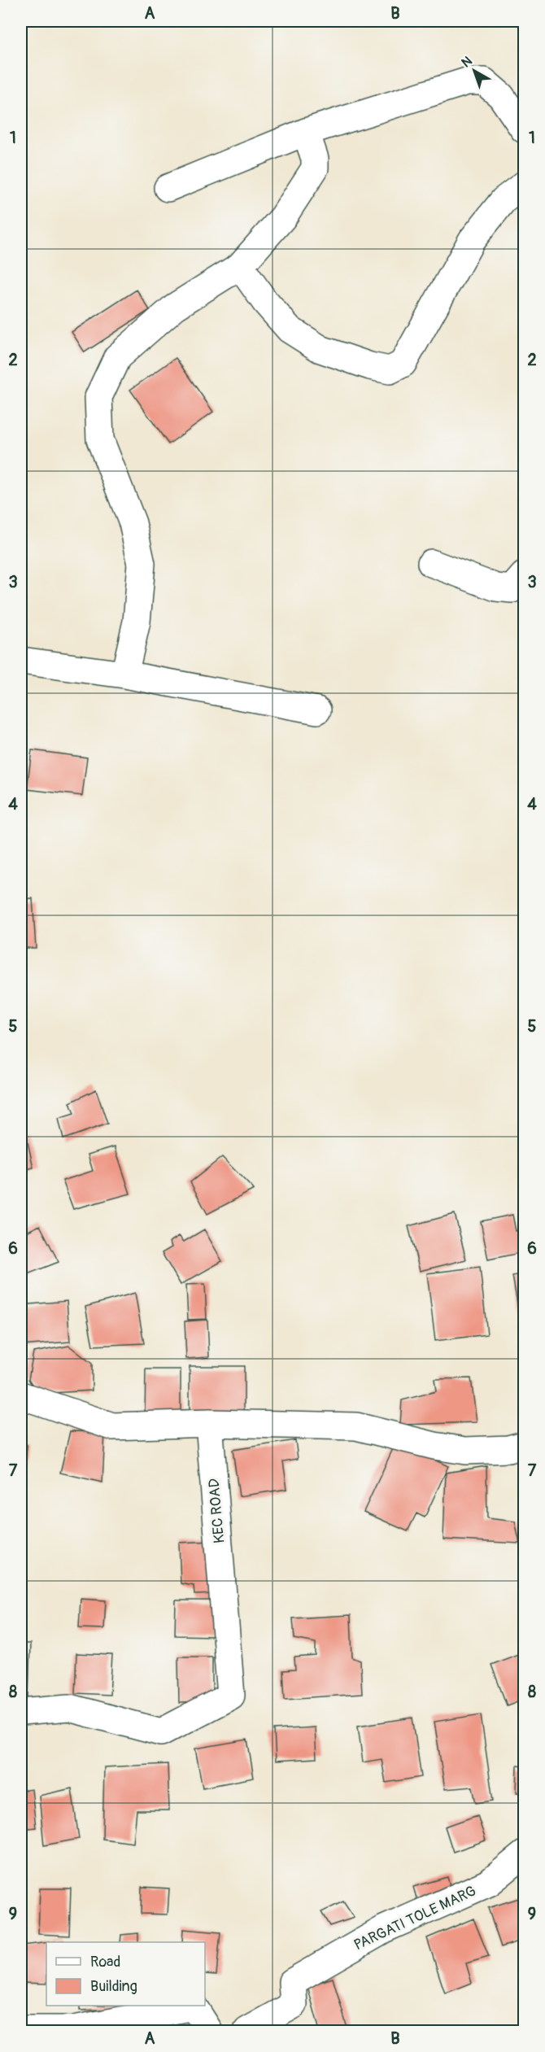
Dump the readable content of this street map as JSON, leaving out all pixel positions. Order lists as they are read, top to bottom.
{
  "streets": {
    "street": ["KEC ROAD", "PARGATI TOLE MARG"]
  },
  "legend": ["Road", "Building"],
  "north": "top left",
  "grid": {
    "columns": ["A", "B"],
    "rows": [
      "1",
      "2",
      "3",
      "4",
      "5",
      "6",
      "7",
      "8",
      "9"
    ]
  }
}
